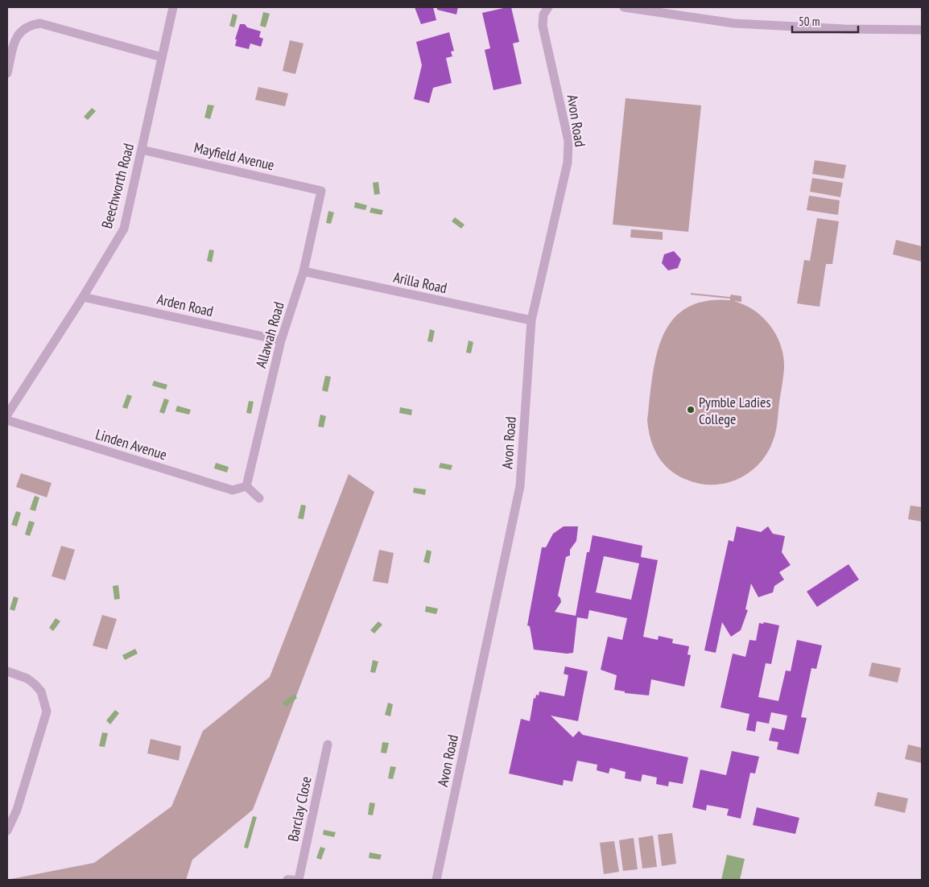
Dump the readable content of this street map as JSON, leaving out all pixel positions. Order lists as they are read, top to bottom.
{
  "streets": {
    "street": [
      "Avon Road",
      "Mayfield Avenue",
      "Beechworth Road",
      "Arilla Road",
      "Arden Road",
      "Allawah Road",
      "Linden Avenue",
      "Barclay Close"
    ]
  },
  "crossings": [
    ["Avon Road", "Arilla Road"],
    ["Mayfield Avenue", "Beechworth Road"],
    ["Mayfield Avenue", "Allawah Road"],
    ["Beechworth Road", "Arden Road"],
    ["Arilla Road", "Allawah Road"],
    ["Arden Road", "Allawah Road"],
    ["Allawah Road", "Linden Avenue"]
  ],
  "places": ["Pymble Ladies College"],
  "scale_bar": "50 m"
}
